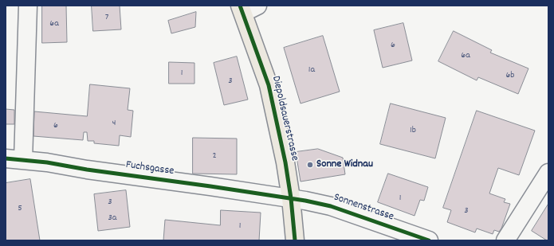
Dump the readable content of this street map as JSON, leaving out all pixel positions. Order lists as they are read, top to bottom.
{
  "streets": {
    "main road": ["Diepoldsauerstrasse"],
    "street": ["Fuchsgasse", "Sonnenstrasse"]
  },
  "crossings": [
    ["Diepoldsauerstrasse", "Fuchsgasse"],
    ["Diepoldsauerstrasse", "Sonnenstrasse"],
    ["Fuchsgasse", "Sonnenstrasse"]
  ],
  "places": ["Sonne Widnau"],
  "house_numbers": [
    "7",
    "6a",
    "6",
    "6a",
    "1a",
    "1",
    "6b",
    "3",
    "4",
    "6",
    "1b",
    "2",
    "1",
    "3",
    "5",
    "3",
    "3a",
    "1"
  ]
}
